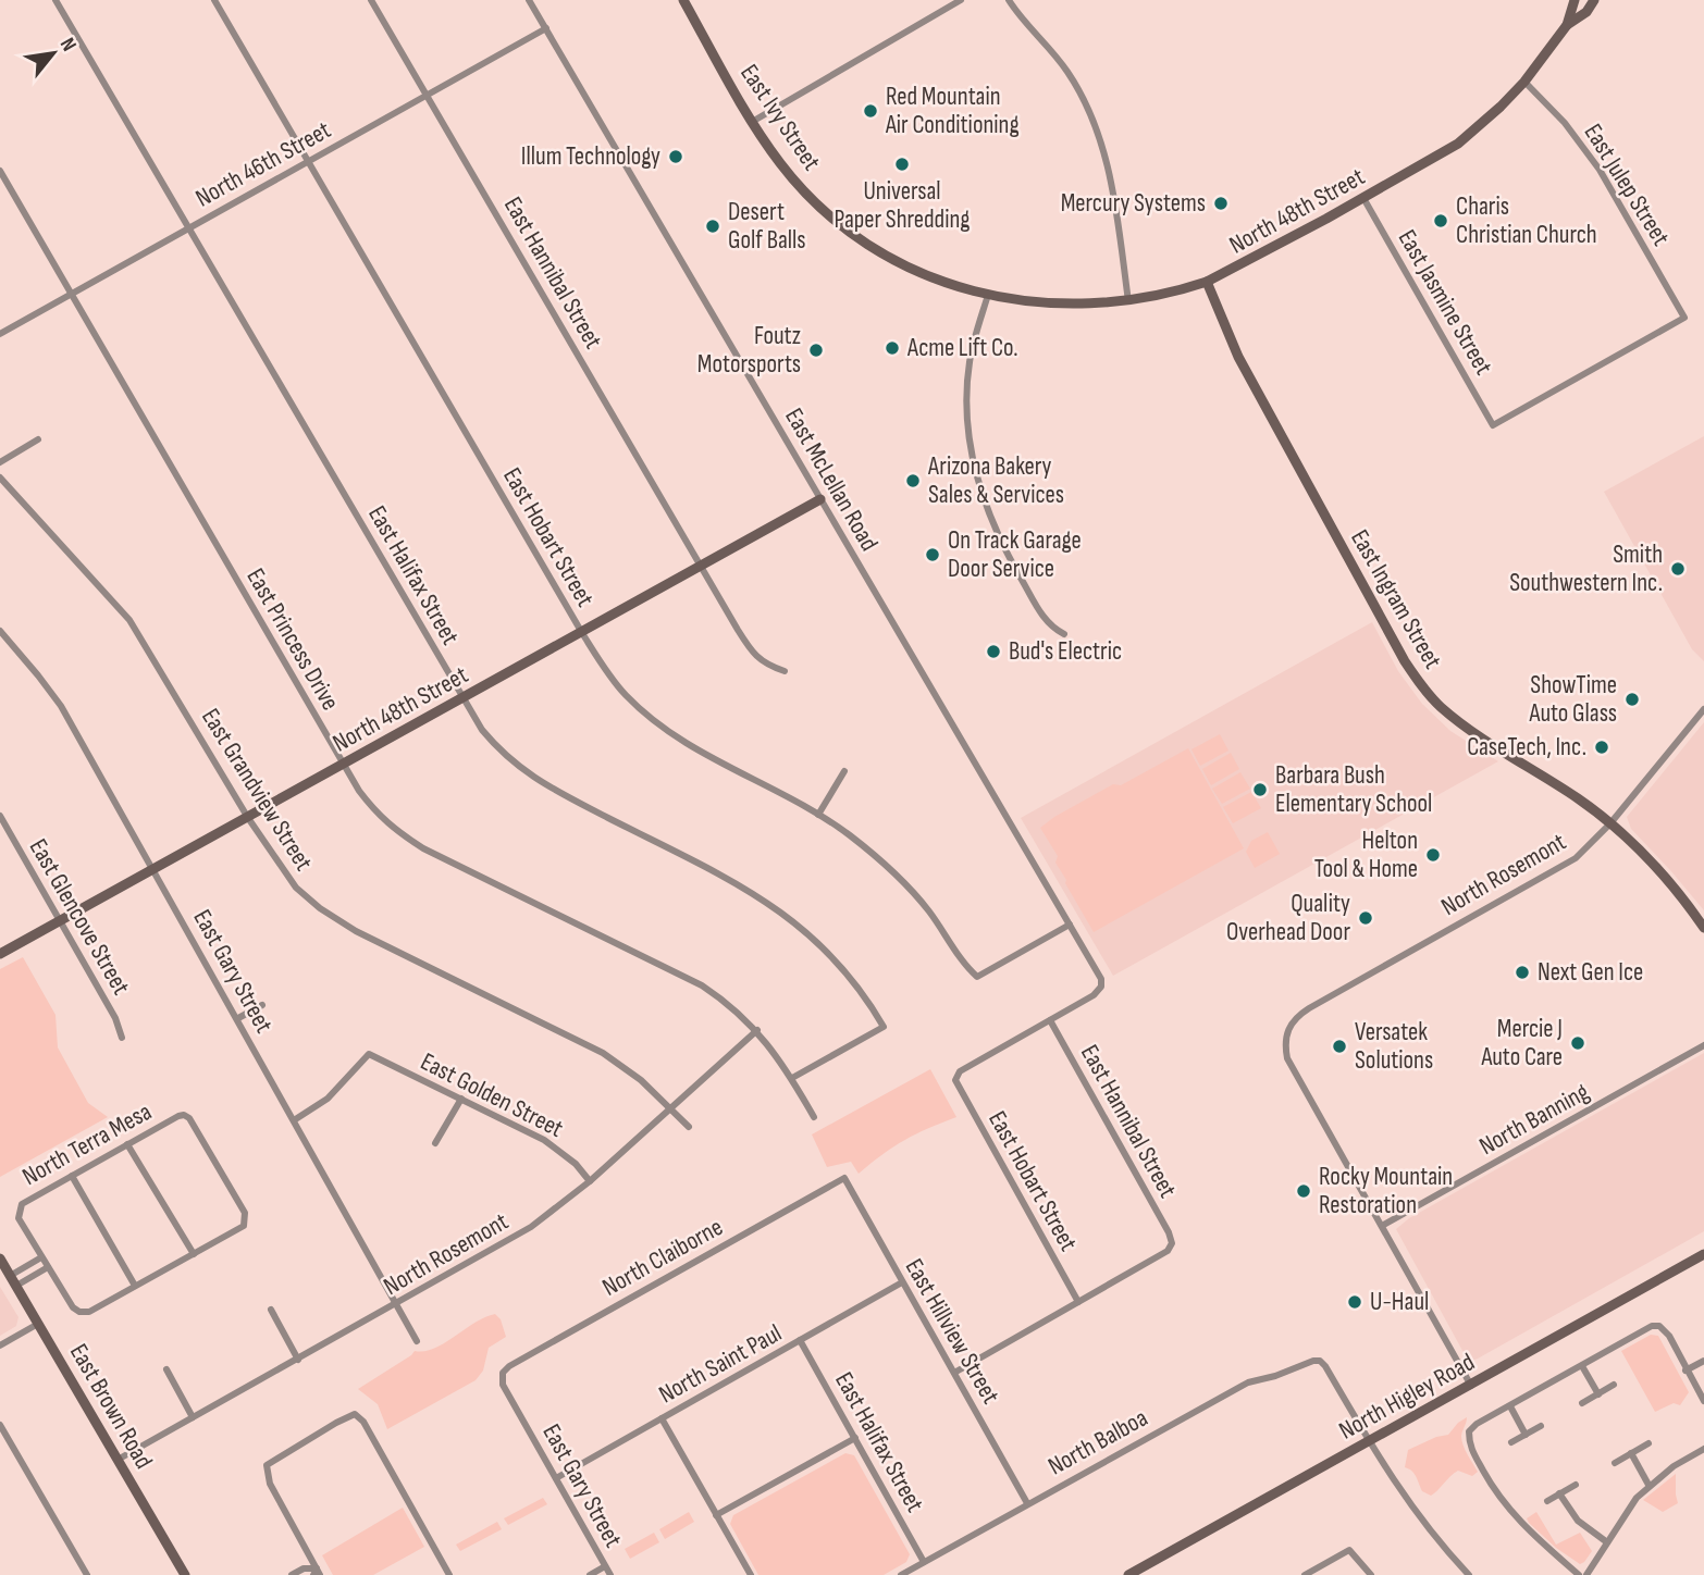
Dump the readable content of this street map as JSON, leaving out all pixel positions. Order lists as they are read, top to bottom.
{
  "streets": {
    "street": [
      "East Ivy Street",
      "North 46th Street",
      "East Julep Street",
      "North 48th Street",
      "East Hannibal Street",
      "East Jasmine Street",
      "East McLellan Road",
      "East Hobart Street",
      "East Halifax Street",
      "East Ingram Street",
      "East Princess Drive",
      "East Grandview Street",
      "North Rosemont",
      "East Glencove Street",
      "East Gary Street",
      "East Golden Street",
      "North Banning",
      "North Terra Mesa",
      "North Claiborne",
      "East Hillview Street",
      "North Saint Paul",
      "North Higley Road",
      "East Brown Road",
      "North Balboa"
    ]
  },
  "crossings": [
    ["East Ivy Street", "North 48th Street"],
    ["North 46th Street", "East Hannibal Street"],
    ["North 46th Street", "East McLellan Road"],
    ["North 46th Street", "East Hobart Street"],
    ["North 46th Street", "East Halifax Street"],
    ["North 46th Street", "East Princess Drive"],
    ["East Julep Street", "North 48th Street"],
    ["East Julep Street", "East Jasmine Street"],
    ["North 48th Street", "East Hannibal Street"],
    ["North 48th Street", "East Jasmine Street"],
    ["North 48th Street", "East McLellan Road"],
    ["North 48th Street", "East Hobart Street"],
    ["North 48th Street", "East Halifax Street"],
    ["North 48th Street", "East Ingram Street"],
    ["North 48th Street", "East Princess Drive"],
    ["North 48th Street", "East Grandview Street"],
    ["North 48th Street", "East Glencove Street"],
    ["North 48th Street", "East Gary Street"],
    ["East Hannibal Street", "East McLellan Road"],
    ["East Hannibal Street", "East Hobart Street"],
    ["East McLellan Road", "East Hobart Street"],
    ["East Halifax Street", "East Princess Drive"],
    ["East Halifax Street", "North Saint Paul"],
    ["East Halifax Street", "North Balboa"],
    ["East Ingram Street", "North Rosemont"],
    ["East Princess Drive", "North Rosemont"],
    ["East Grandview Street", "North Rosemont"],
    ["North Rosemont", "East Gary Street"],
    ["North Rosemont", "East Golden Street"],
    ["North Rosemont", "North Banning"],
    ["North Rosemont", "East Brown Road"],
    ["East Gary Street", "East Golden Street"],
    ["East Gary Street", "North Claiborne"],
    ["East Gary Street", "North Saint Paul"],
    ["North Claiborne", "East Hillview Street"],
    ["East Hillview Street", "North Saint Paul"],
    ["East Hillview Street", "North Balboa"],
    ["North Higley Road", "North Balboa"]
  ],
  "places": [
    "Red Mountain Air Conditioning",
    "Illum Technology",
    "Universal Paper Shredding",
    "Mercury Systems",
    "Charis Christian Church",
    "Desert Golf Balls",
    "Acme Lift Co.",
    "Foutz Motorsports",
    "Arizona Bakery Sales & Services",
    "On Track Garage Door Service",
    "Smith Southwestern Inc.",
    "Bud's Electric",
    "ShowTime Auto Glass",
    "CaseTech, Inc.",
    "Barbara Bush Elementary School",
    "Helton Tool & Home",
    "Quality Overhead Door",
    "Next Gen Ice",
    "Mercie J Auto Care",
    "Versatek Solutions",
    "Rocky Mountain Restoration",
    "U-Haul"
  ],
  "north": "top right"
}
